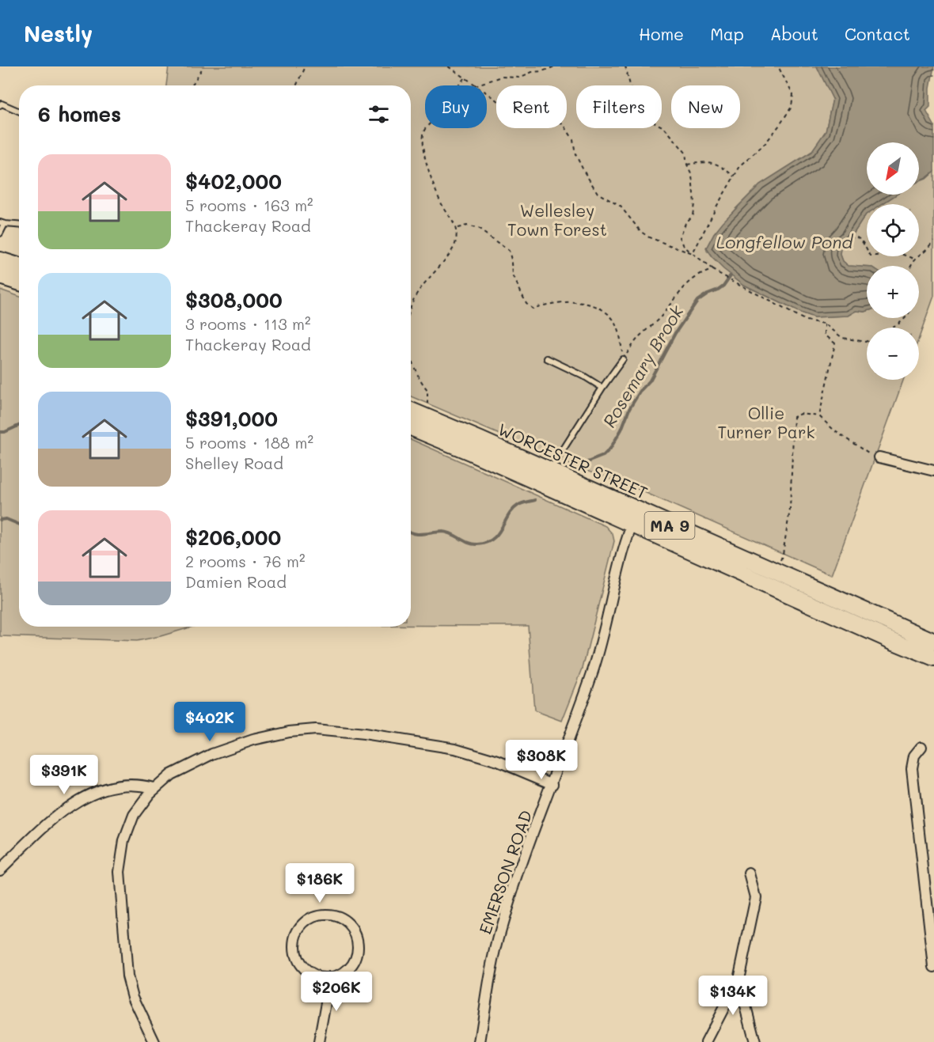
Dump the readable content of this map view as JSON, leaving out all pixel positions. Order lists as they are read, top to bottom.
{
  "streets": {
    "highway": ["WORCESTER STREET", "MA 9"],
    "street": ["EMERSON ROAD"]
  },
  "crossings": [
    ["WORCESTER STREET", "EMERSON ROAD"]
  ],
  "water": ["Longfellow Pond", "Rosemary Brook"],
  "parks": ["Wellesley Town Forest", "Ollie Turner Park"],
  "north": "bottom left",
  "page": {
    "header": "Nestly",
    "nav": [
      "Home",
      "Map",
      "About",
      "Contact"
    ],
    "chip": [
      "Buy",
      "Rent",
      "Filters",
      "New"
    ],
    "heading": "6 homes",
    "map_buttons": ["+", "−"],
    "list": [
      {
        "name": "$402,000",
        "note": "5 rooms · 163 m² · Thackeray Road"
      },
      {
        "name": "$308,000",
        "note": "3 rooms · 113 m² · Thackeray Road"
      },
      {
        "name": "$391,000",
        "note": "5 rooms · 188 m² · Shelley Road"
      },
      {
        "name": "$206,000",
        "note": "2 rooms · 76 m² · Damien Road"
      }
    ],
    "price": [
      "$402K",
      "$308K",
      "$391K",
      "$186K",
      "$206K",
      "$134K"
    ]
  }
}
